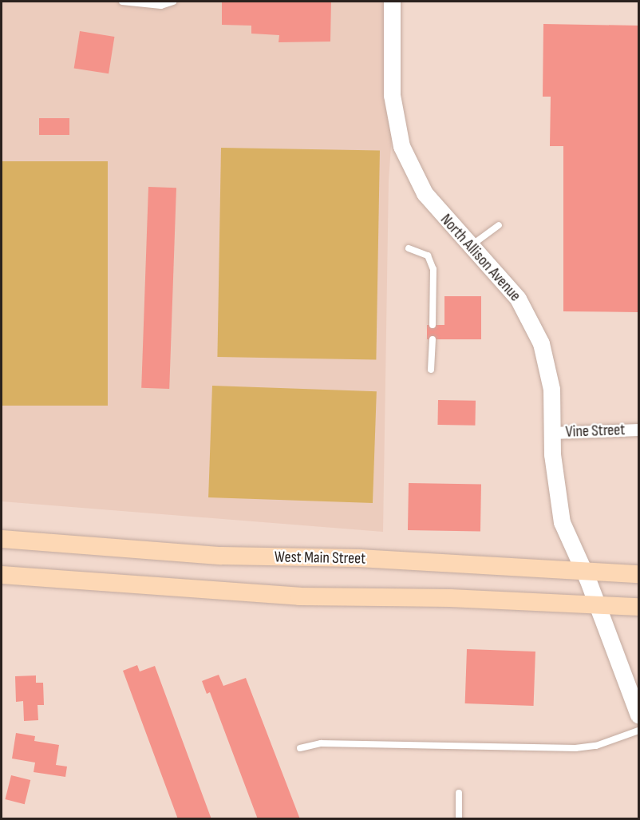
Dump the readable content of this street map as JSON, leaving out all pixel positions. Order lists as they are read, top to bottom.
{
  "streets": {
    "main road": ["West Main Street"],
    "street": ["North Allison Avenue", "Vine Street"]
  },
  "crossings": [
    ["North Allison Avenue", "Vine Street"],
    ["North Allison Avenue", "West Main Street"]
  ]
}
